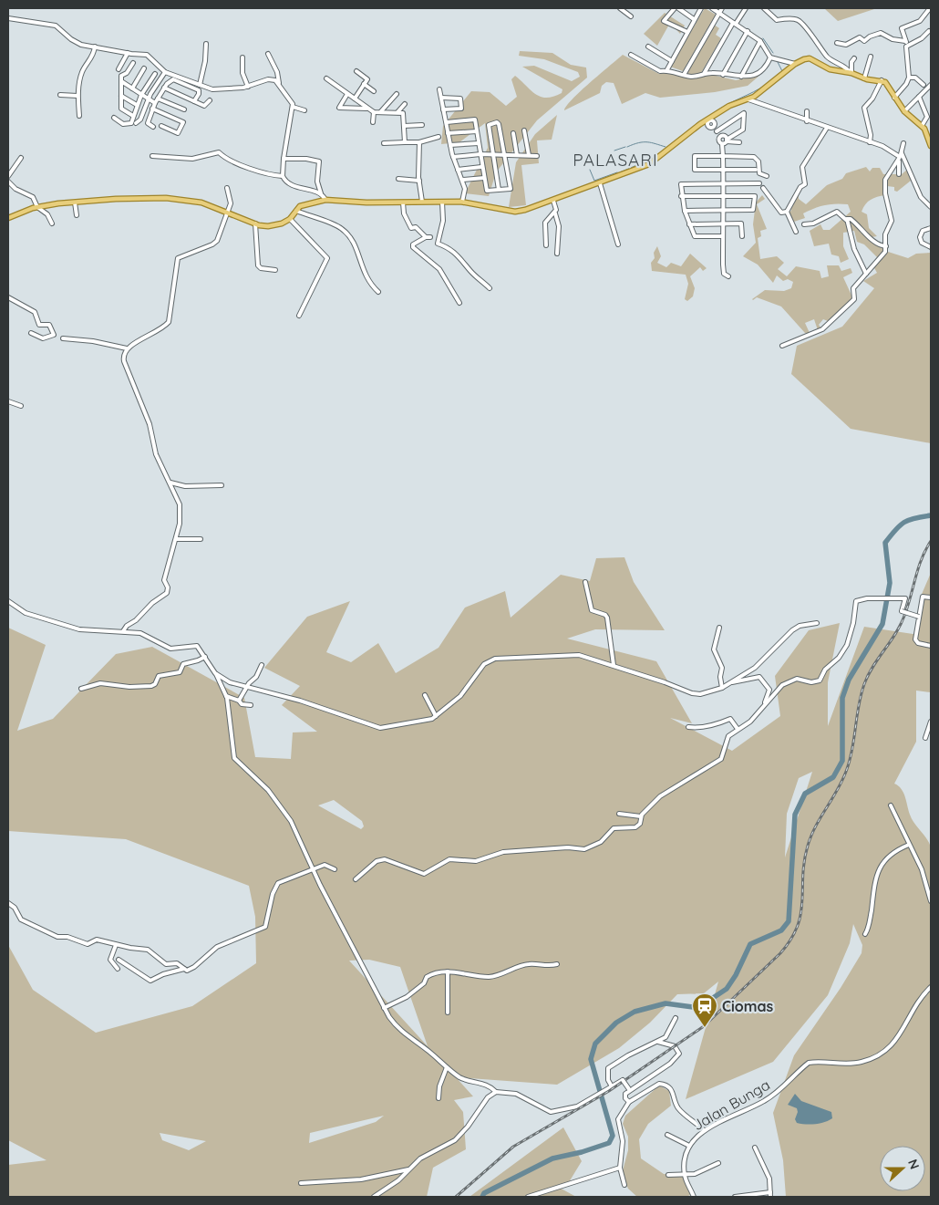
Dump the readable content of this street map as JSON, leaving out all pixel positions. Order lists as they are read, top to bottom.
{
  "streets": {
    "street": ["Jalan Bunga"]
  },
  "districts": ["PALASARI"],
  "places": {
    "station": ["Ciomas"]
  },
  "north": "right"
}
